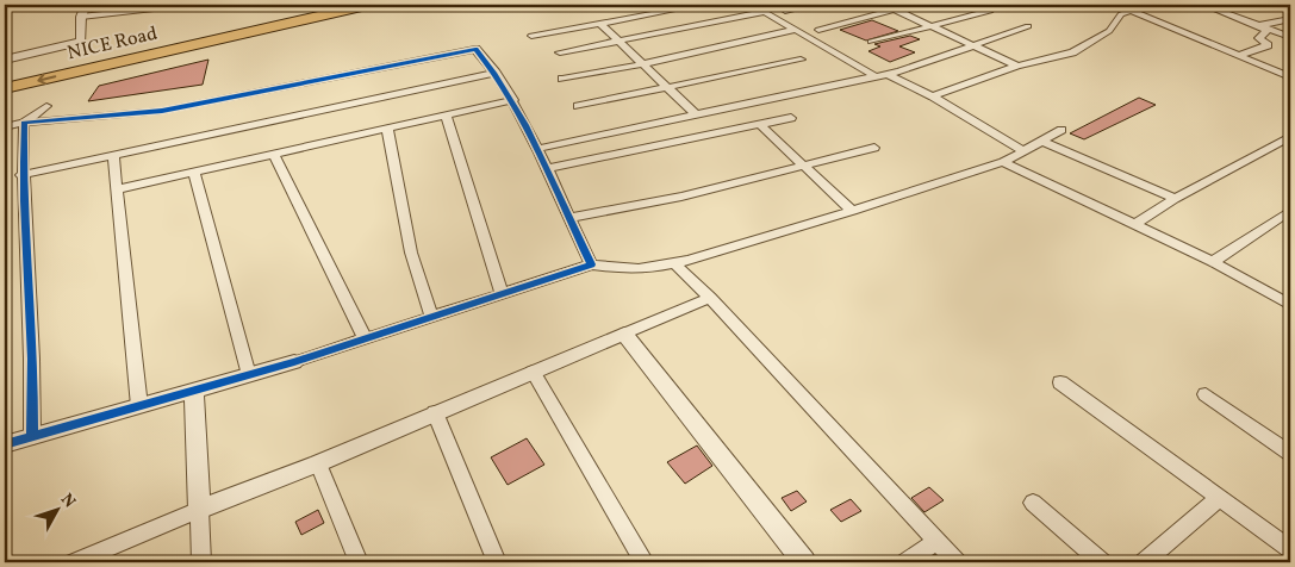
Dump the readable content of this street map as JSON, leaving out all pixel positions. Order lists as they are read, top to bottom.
{
  "streets": {
    "highway": ["NICE Road"]
  },
  "north": "top right"
}
